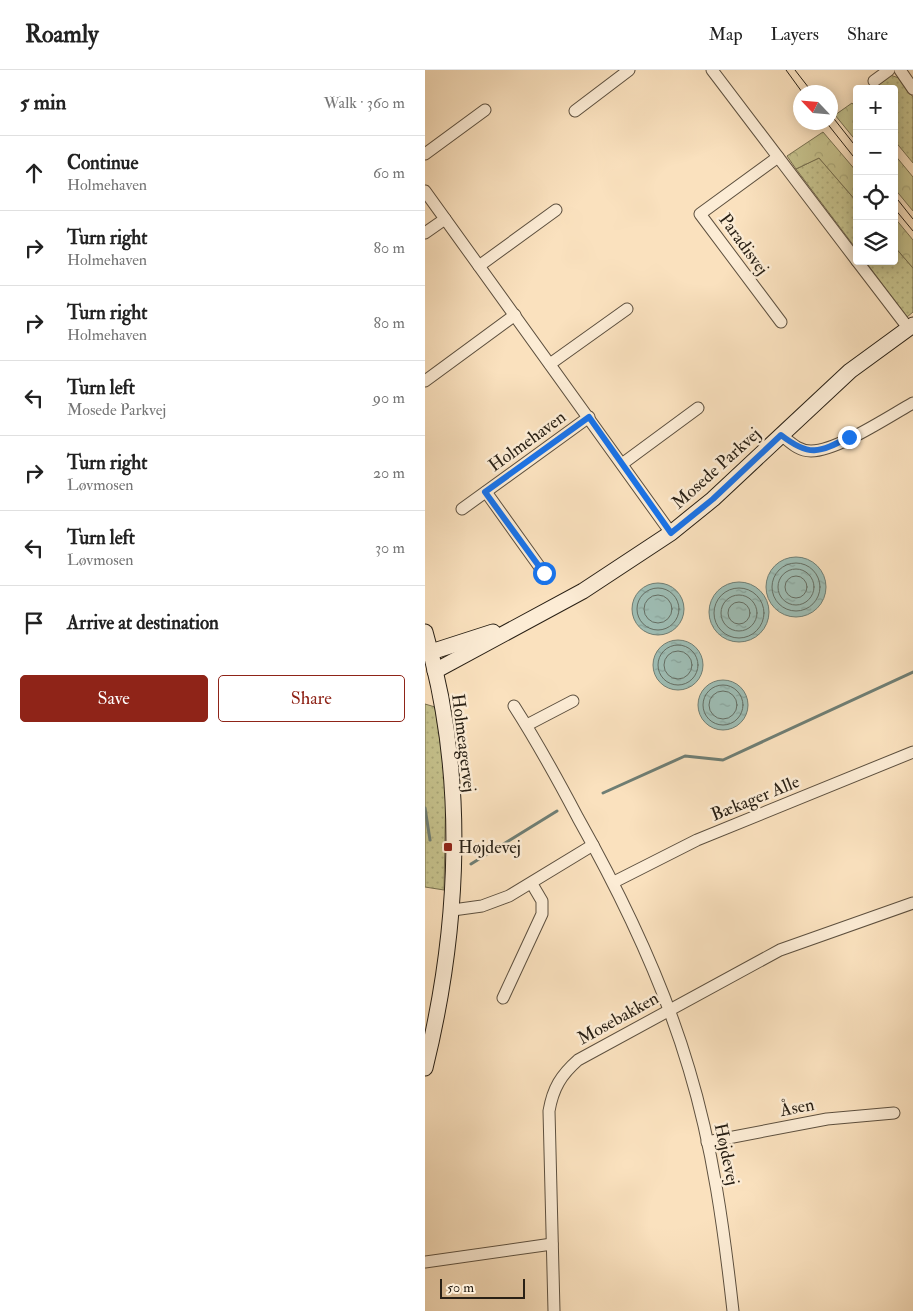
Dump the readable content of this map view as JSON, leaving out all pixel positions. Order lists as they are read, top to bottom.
{
  "streets": {
    "street": [
      "Paradisvej",
      "Holmehaven",
      "Mosede Parkvej",
      "Holmeagervej",
      "Bækager Alle",
      "Mosebakken",
      "Åsen",
      "Højdevej"
    ]
  },
  "crossings": [
    ["Holmehaven", "Mosede Parkvej"],
    ["Mosede Parkvej", "Holmeagervej"],
    ["Bækager Alle", "Højdevej"],
    ["Mosebakken", "Højdevej"],
    ["Åsen", "Højdevej"]
  ],
  "places": {
    "transit": ["Højdevej"]
  },
  "scale_bar": "50 m",
  "north": "top left",
  "page": {
    "header": "Roamly",
    "nav": ["Map", "Layers", "Share"],
    "heading": ["5 min", "Walk · 360 m"],
    "map_buttons": ["+", "−"],
    "list": [
      ["Continue", "Holmehaven", "60 m"],
      ["Turn right", "Holmehaven", "80 m"],
      ["Turn right", "Holmehaven", "80 m"],
      ["Turn left", "Mosede Parkvej", "90 m"],
      ["Turn right", "Løvmosen", "20 m"],
      ["Turn left", "Løvmosen", "30 m"],
      "Arrive at destination"
    ],
    "buttons": ["Save", "Share"],
    "scale": "50 m"
  }
}
